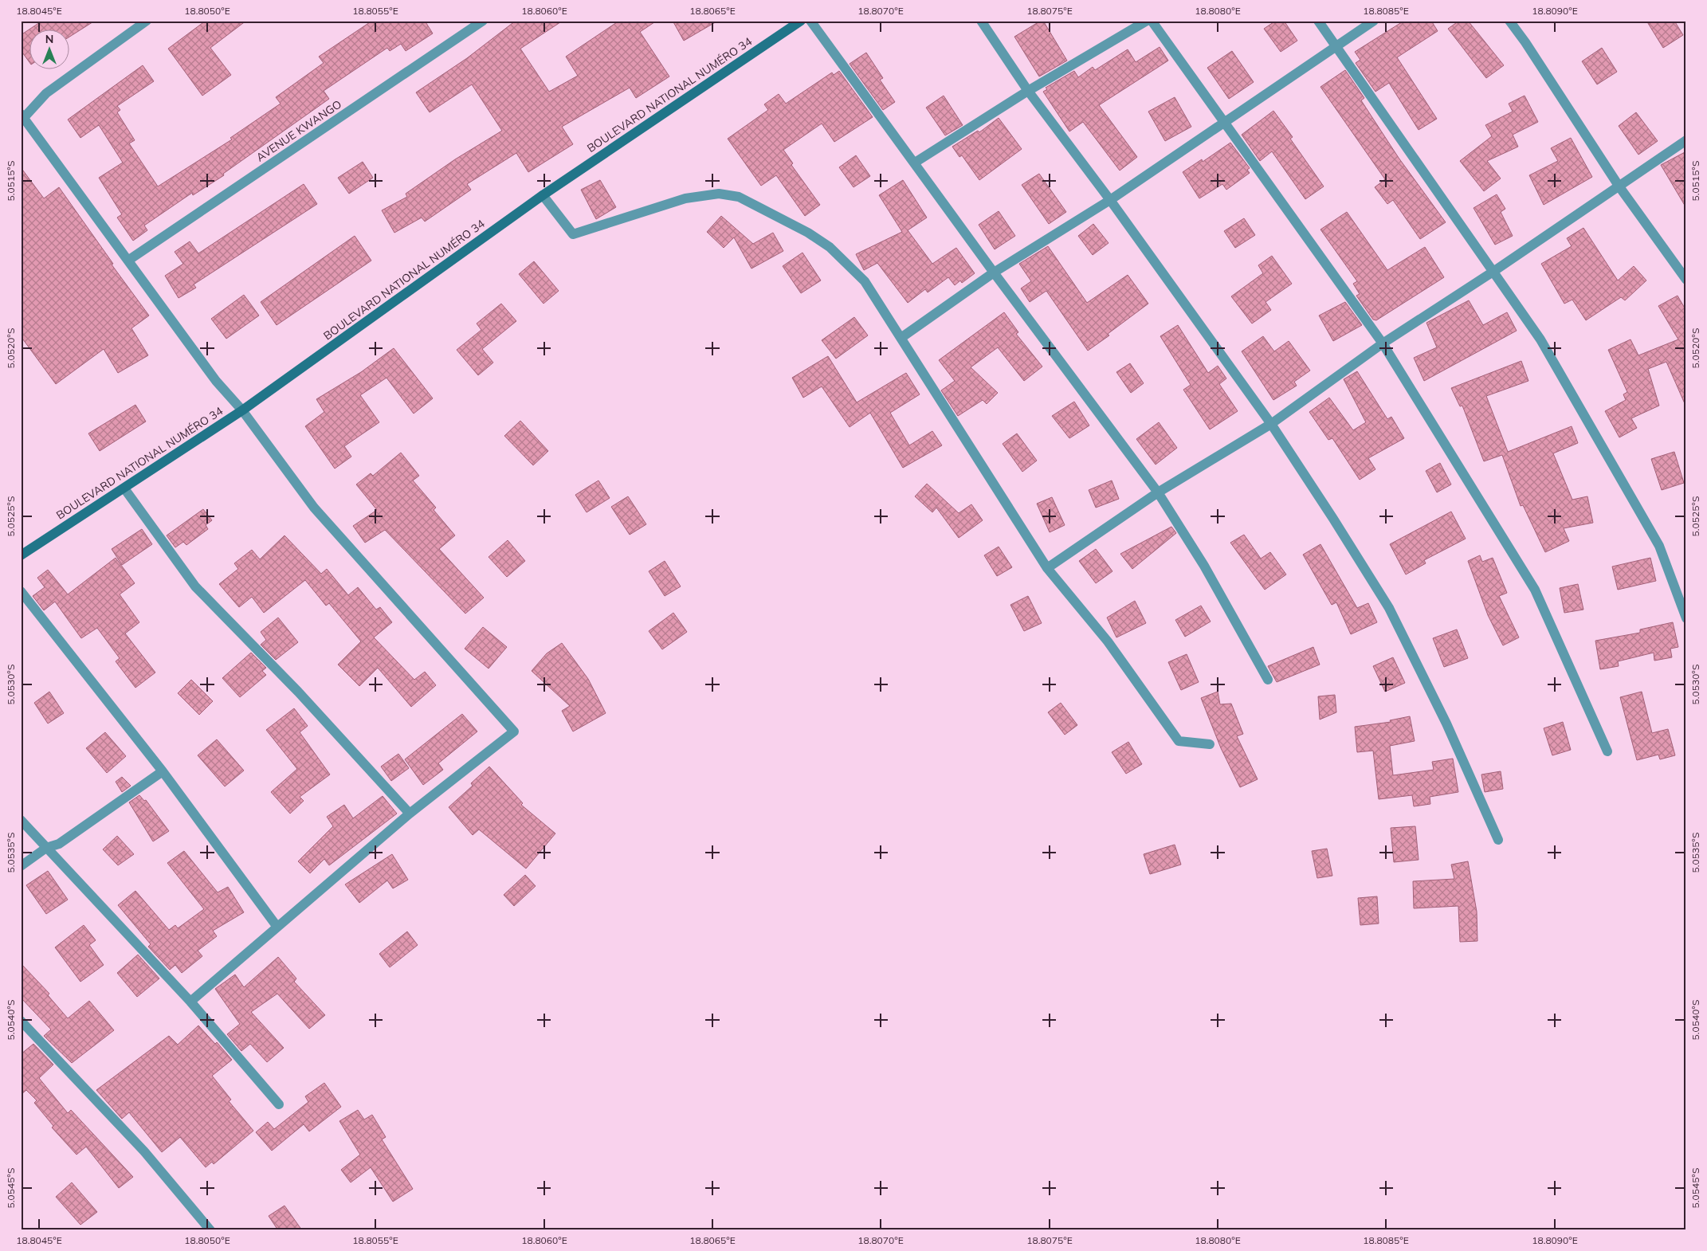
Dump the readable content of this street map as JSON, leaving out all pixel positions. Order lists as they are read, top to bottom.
{
  "streets": {
    "main road": ["BOULEVARD NATIONAL NUMÉRO 34"],
    "street": ["AVENUE KWANGO"]
  },
  "north": "top",
  "coordinates": [
    "18.8045°E",
    "18.8050°E",
    "18.8055°E",
    "18.8060°E",
    "18.8065°E",
    "18.8070°E",
    "18.8075°E",
    "18.8080°E",
    "18.8085°E",
    "18.8090°E",
    "5.0515°S",
    "5.0520°S",
    "5.0525°S",
    "5.0530°S",
    "5.0535°S",
    "5.0540°S",
    "5.0545°S"
  ]
}
